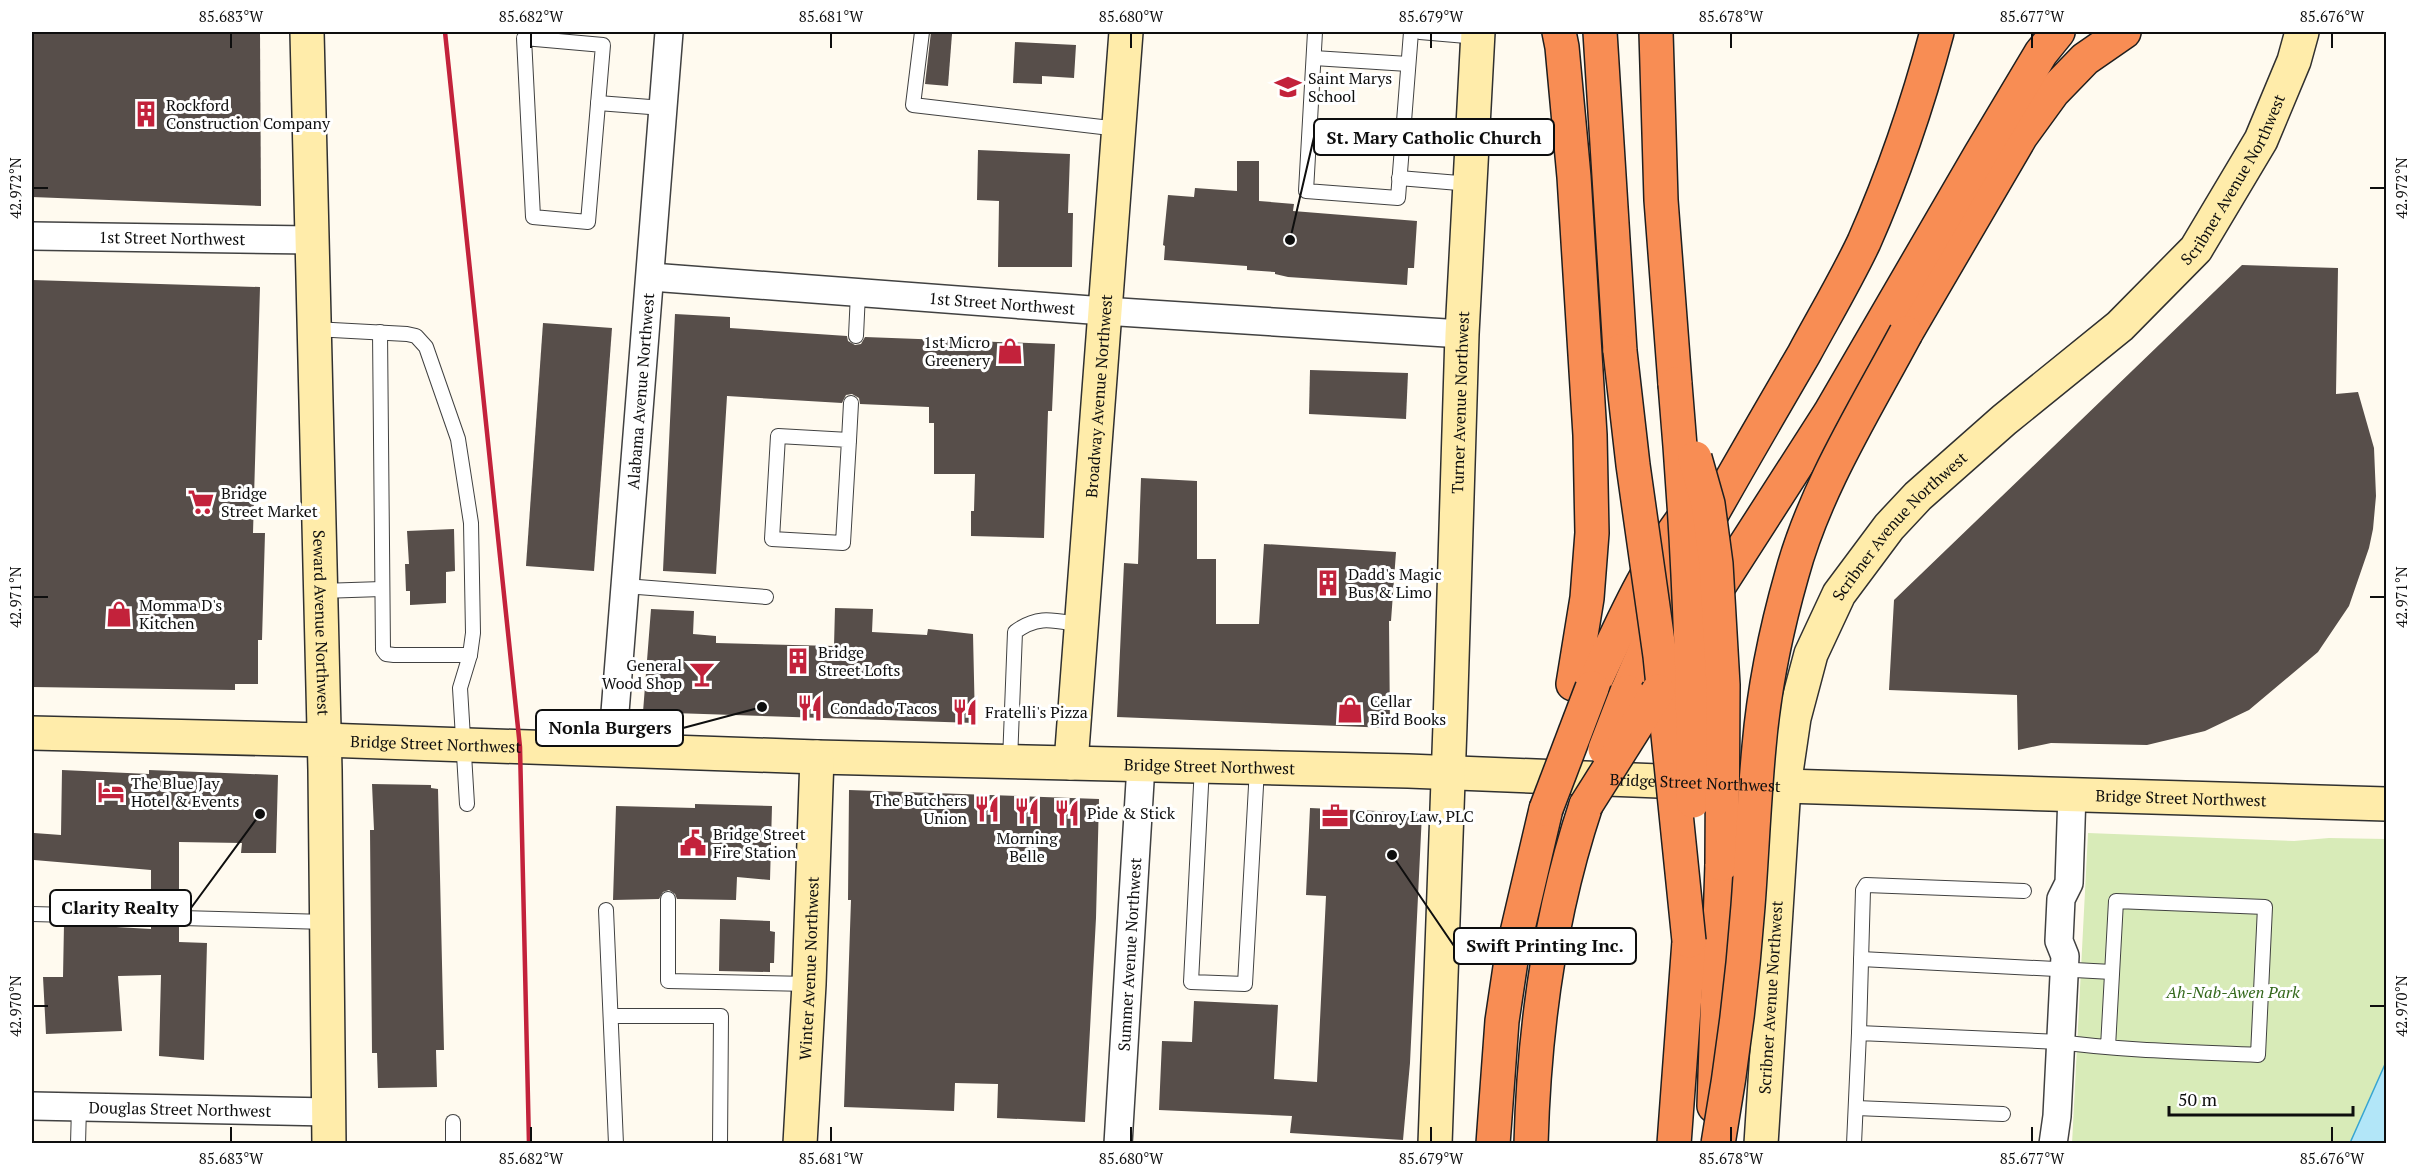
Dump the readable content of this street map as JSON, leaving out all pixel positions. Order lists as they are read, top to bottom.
{
  "streets": {
    "street": [
      "Scribner Avenue Northwest",
      "1st Street Northwest",
      "Alabama Avenue Northwest",
      "Broadway Avenue Northwest",
      "Turner Avenue Northwest",
      "Seward Avenue Northwest",
      "Bridge Street Northwest",
      "Summer Avenue Northwest",
      "Winter Avenue Northwest",
      "Douglas Street Northwest"
    ]
  },
  "crossings": [
    ["Scribner Avenue Northwest", "Bridge Street Northwest"],
    ["1st Street Northwest", "Alabama Avenue Northwest"],
    ["1st Street Northwest", "Broadway Avenue Northwest"],
    ["1st Street Northwest", "Turner Avenue Northwest"],
    ["1st Street Northwest", "Seward Avenue Northwest"],
    ["Alabama Avenue Northwest", "Bridge Street Northwest"],
    ["Broadway Avenue Northwest", "Bridge Street Northwest"],
    ["Turner Avenue Northwest", "Bridge Street Northwest"],
    ["Seward Avenue Northwest", "Bridge Street Northwest"],
    ["Seward Avenue Northwest", "Douglas Street Northwest"],
    ["Bridge Street Northwest", "Summer Avenue Northwest"],
    ["Bridge Street Northwest", "Winter Avenue Northwest"]
  ],
  "parks": ["Ah-Nab-Awen Park"],
  "places": {
    "school or university": ["Saint Marys School"],
    "building": ["Rockford Construction Company", "Dadd's Magic Bus & Limo", "Bridge Street Lofts"],
    "other": [
      "St. Mary Catholic Church",
      "Nonla Burgers",
      "Clarity Realty",
      "Swift Printing Inc."
    ],
    "shop": ["1st Micro Greenery", "Momma D's Kitchen", "Cellar Bird Books"],
    "supermarket": ["Bridge Street Market"],
    "bar": ["General Wood Shop"],
    "restaurant": [
      "Condado Tacos",
      "Fratelli's Pizza",
      "The Butchers Union",
      "Morning Belle",
      "Pide & Stick"
    ],
    "hotel": ["The Blue Jay Hotel & Events"],
    "office": ["Conroy Law, PLC"],
    "public building": ["Bridge Street Fire Station"]
  },
  "scale_bar": "50 m",
  "coordinates": [
    "85.683°W",
    "85.682°W",
    "85.681°W",
    "85.680°W",
    "85.679°W",
    "85.678°W",
    "85.677°W",
    "85.676°W",
    "42.972°N",
    "42.971°N",
    "42.970°N"
  ]
}
